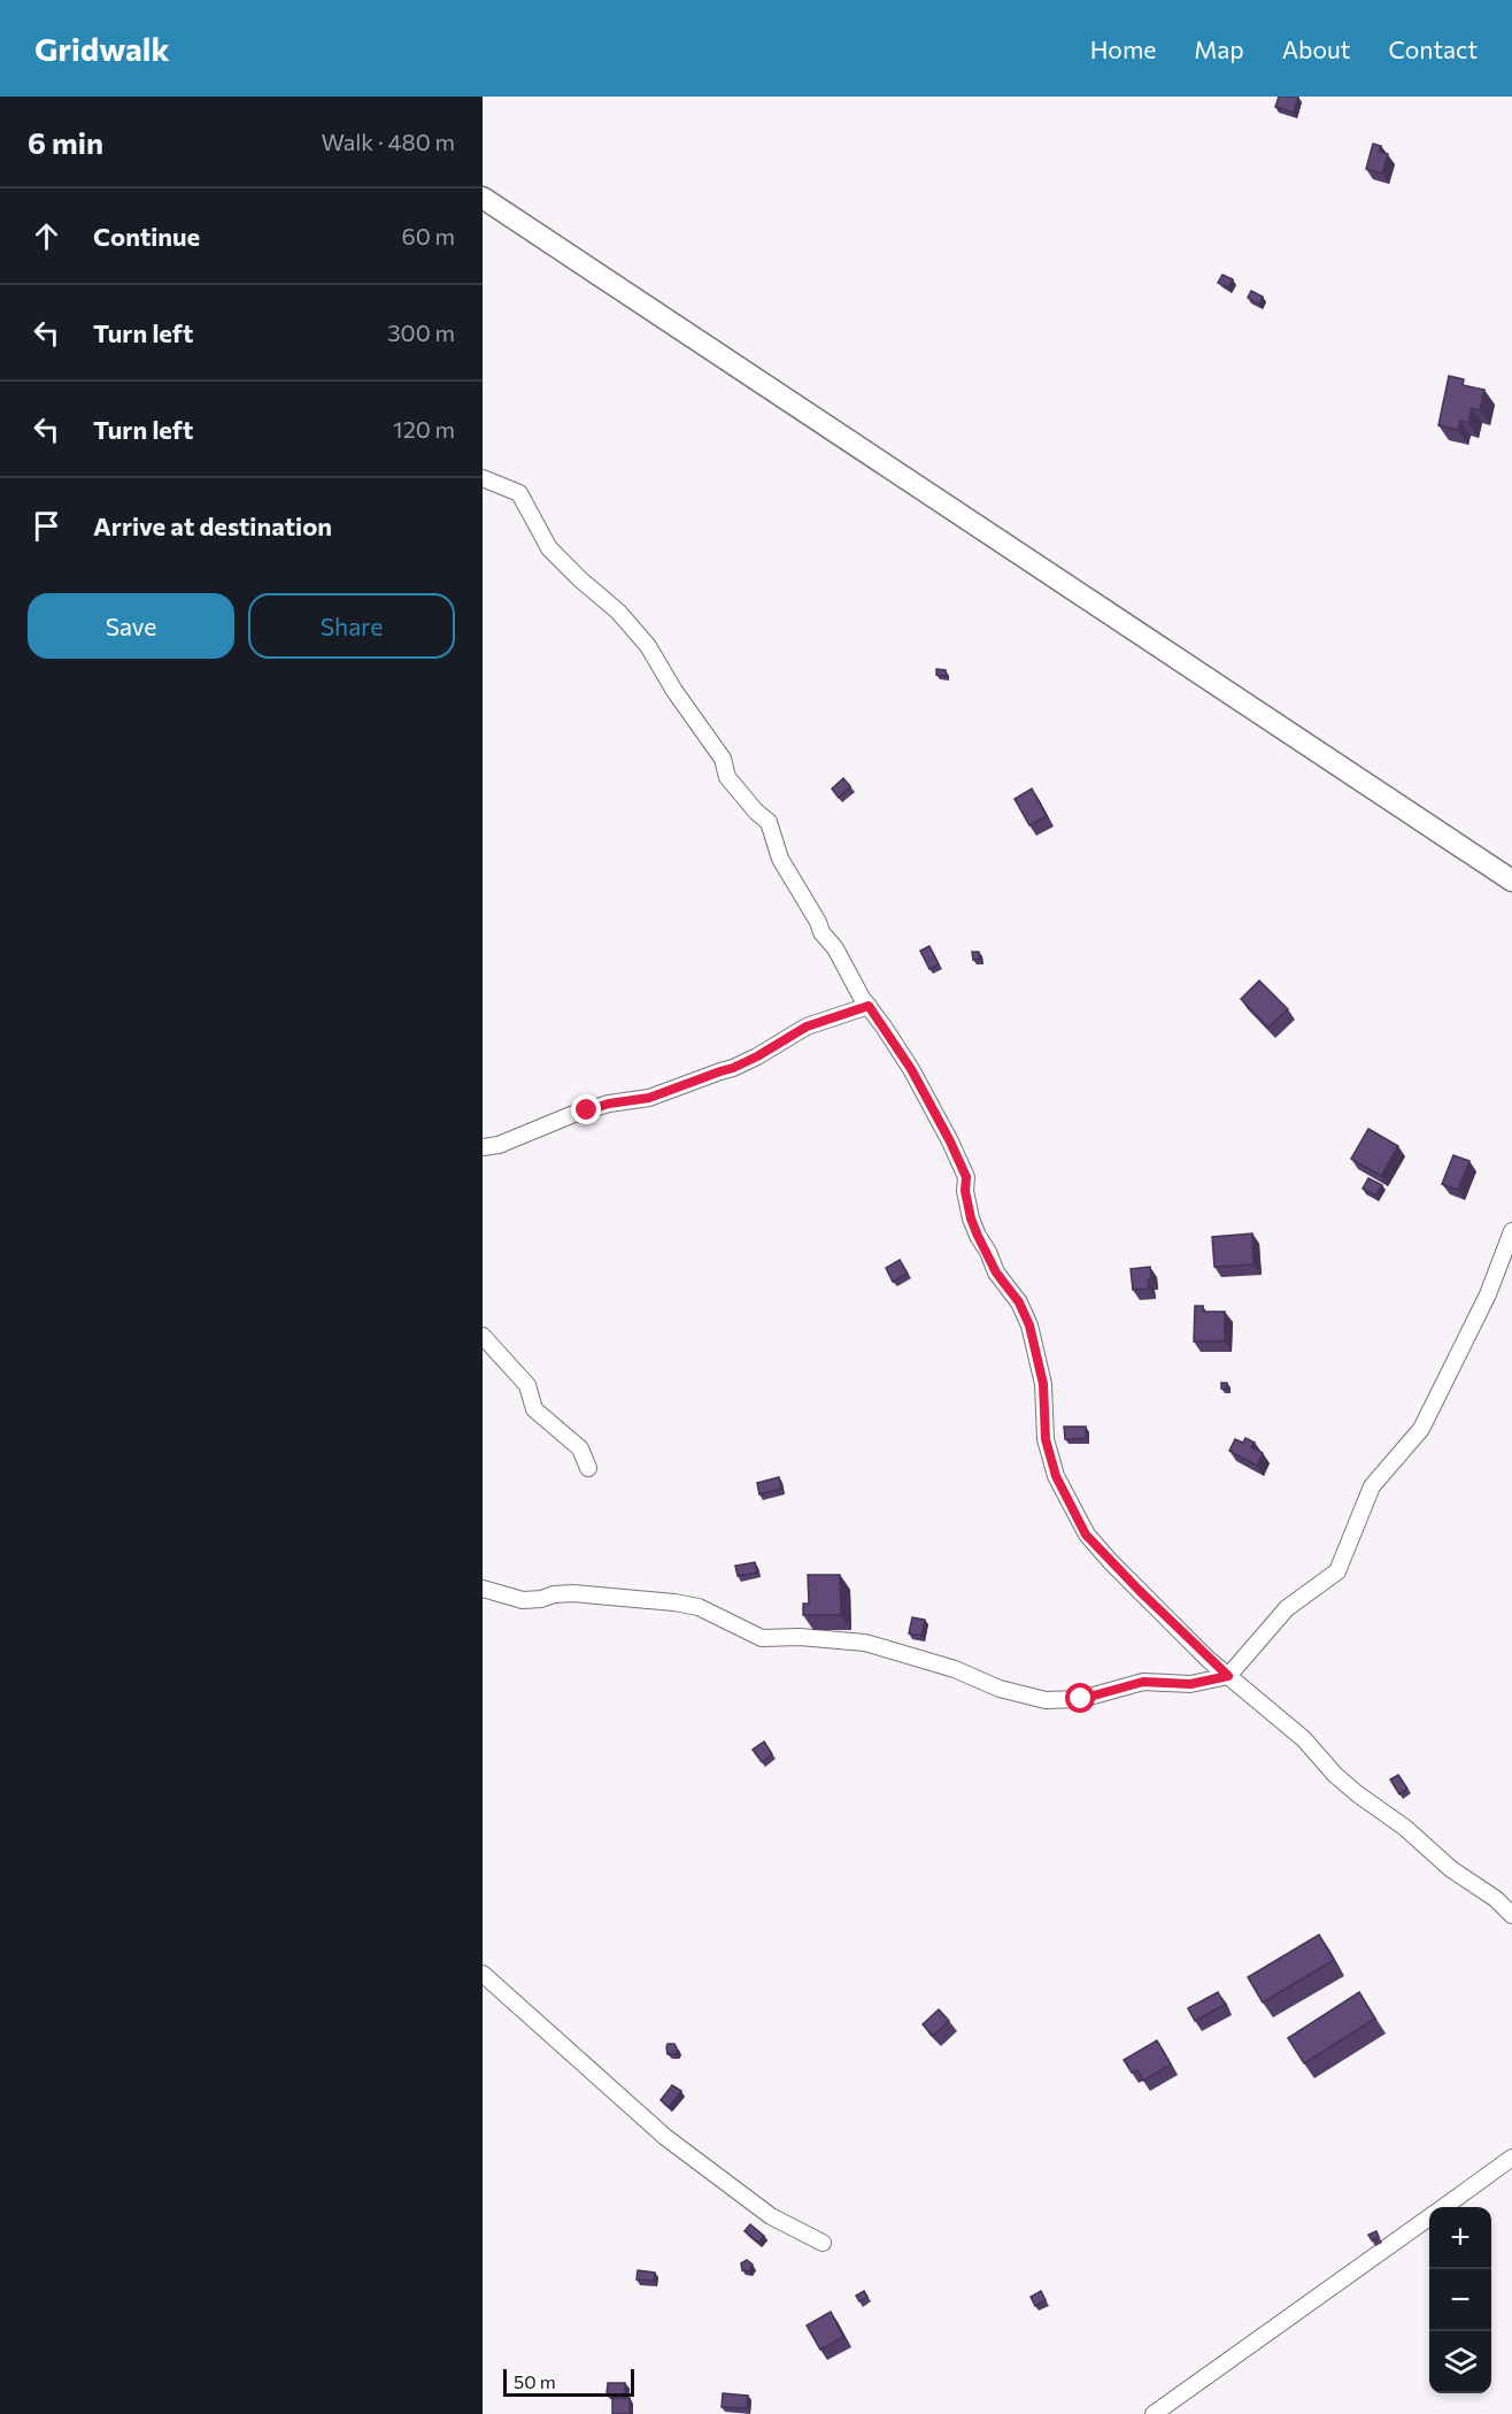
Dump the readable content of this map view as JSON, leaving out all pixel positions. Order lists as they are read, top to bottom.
{
  "scale_bar": "50 m",
  "page": {
    "header": "Gridwalk",
    "nav": [
      "Home",
      "Map",
      "About",
      "Contact"
    ],
    "heading": ["6 min", "Walk · 480 m"],
    "list": [
      ["Continue", "60 m"],
      ["Turn left", "300 m"],
      ["Turn left", "120 m"],
      "Arrive at destination"
    ],
    "buttons": ["Save", "Share"],
    "map_buttons": ["+", "−"],
    "scale": "50 m"
  }
}
